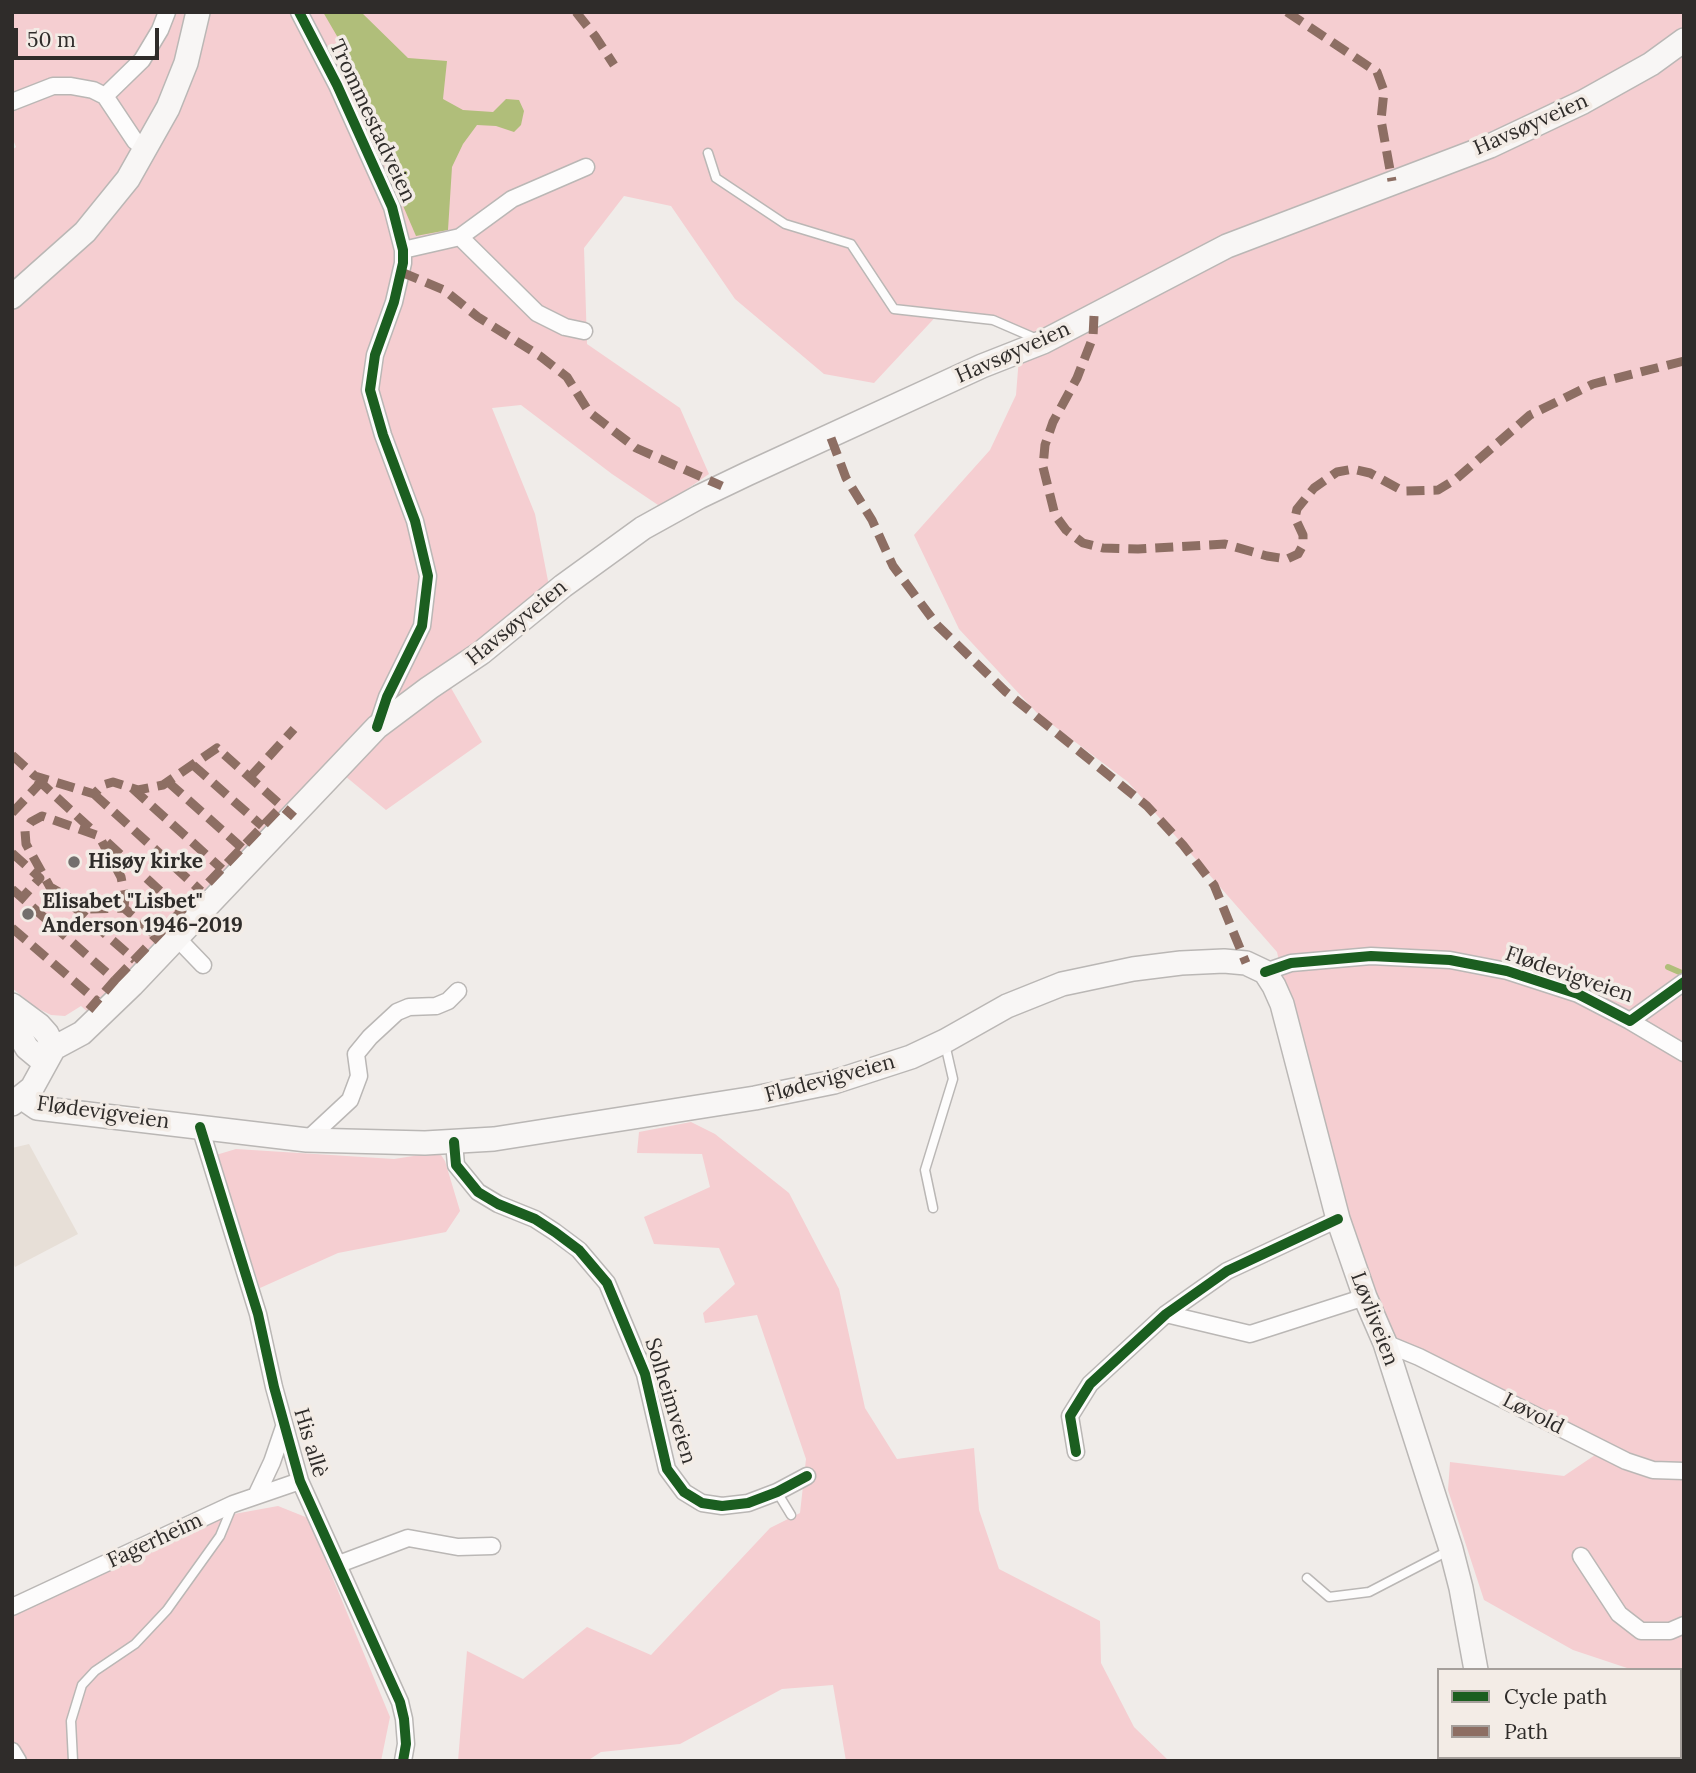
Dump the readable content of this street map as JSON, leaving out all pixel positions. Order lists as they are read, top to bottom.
{
  "streets": {
    "main road": [
      "Trommestadveien",
      "Havsøyveien",
      "Flødevigveien",
      "Løvliveien"
    ],
    "street": [
      "Solheimveien",
      "Løvold",
      "His allè",
      "Fagerheim"
    ]
  },
  "crossings": [
    ["Trommestadveien", "Havsøyveien"],
    ["Flødevigveien", "Løvliveien"],
    ["Flødevigveien", "Solheimveien"],
    ["Flødevigveien", "His allè"],
    ["Løvliveien", "Løvold"],
    ["His allè", "Fagerheim"]
  ],
  "places": ["Hisøy kirke", "Elisabet \"Lisbet\" Anderson 1946-2019"],
  "legend": ["Cycle path", "Path"],
  "scale_bar": "50 m"
}
